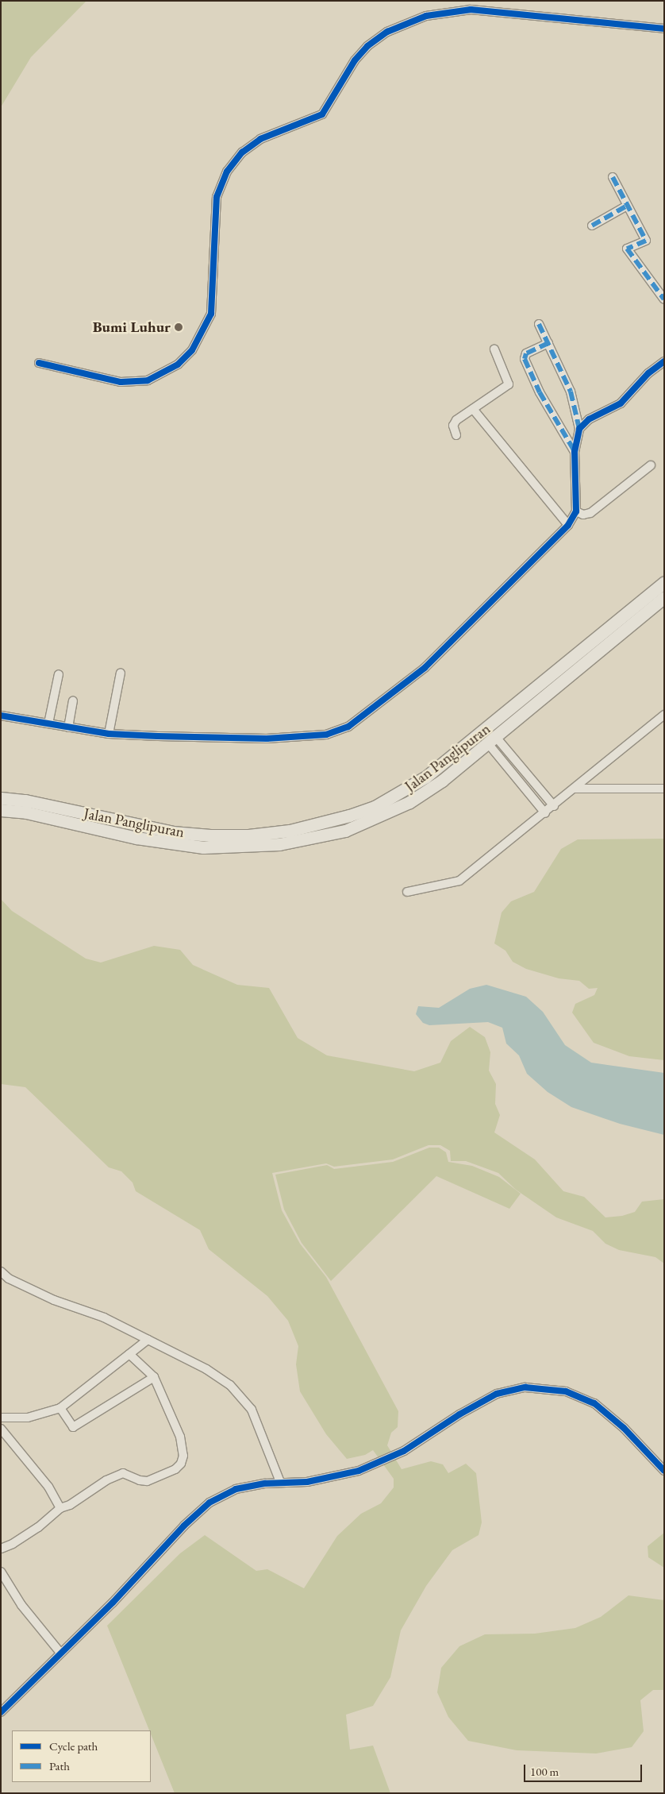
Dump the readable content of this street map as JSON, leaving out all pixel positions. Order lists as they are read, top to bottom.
{
  "streets": {
    "main road": ["Jalan Panglipuran"]
  },
  "places": ["Bumi Luhur"],
  "legend": ["Cycle path", "Path"],
  "scale_bar": "100 m"
}
